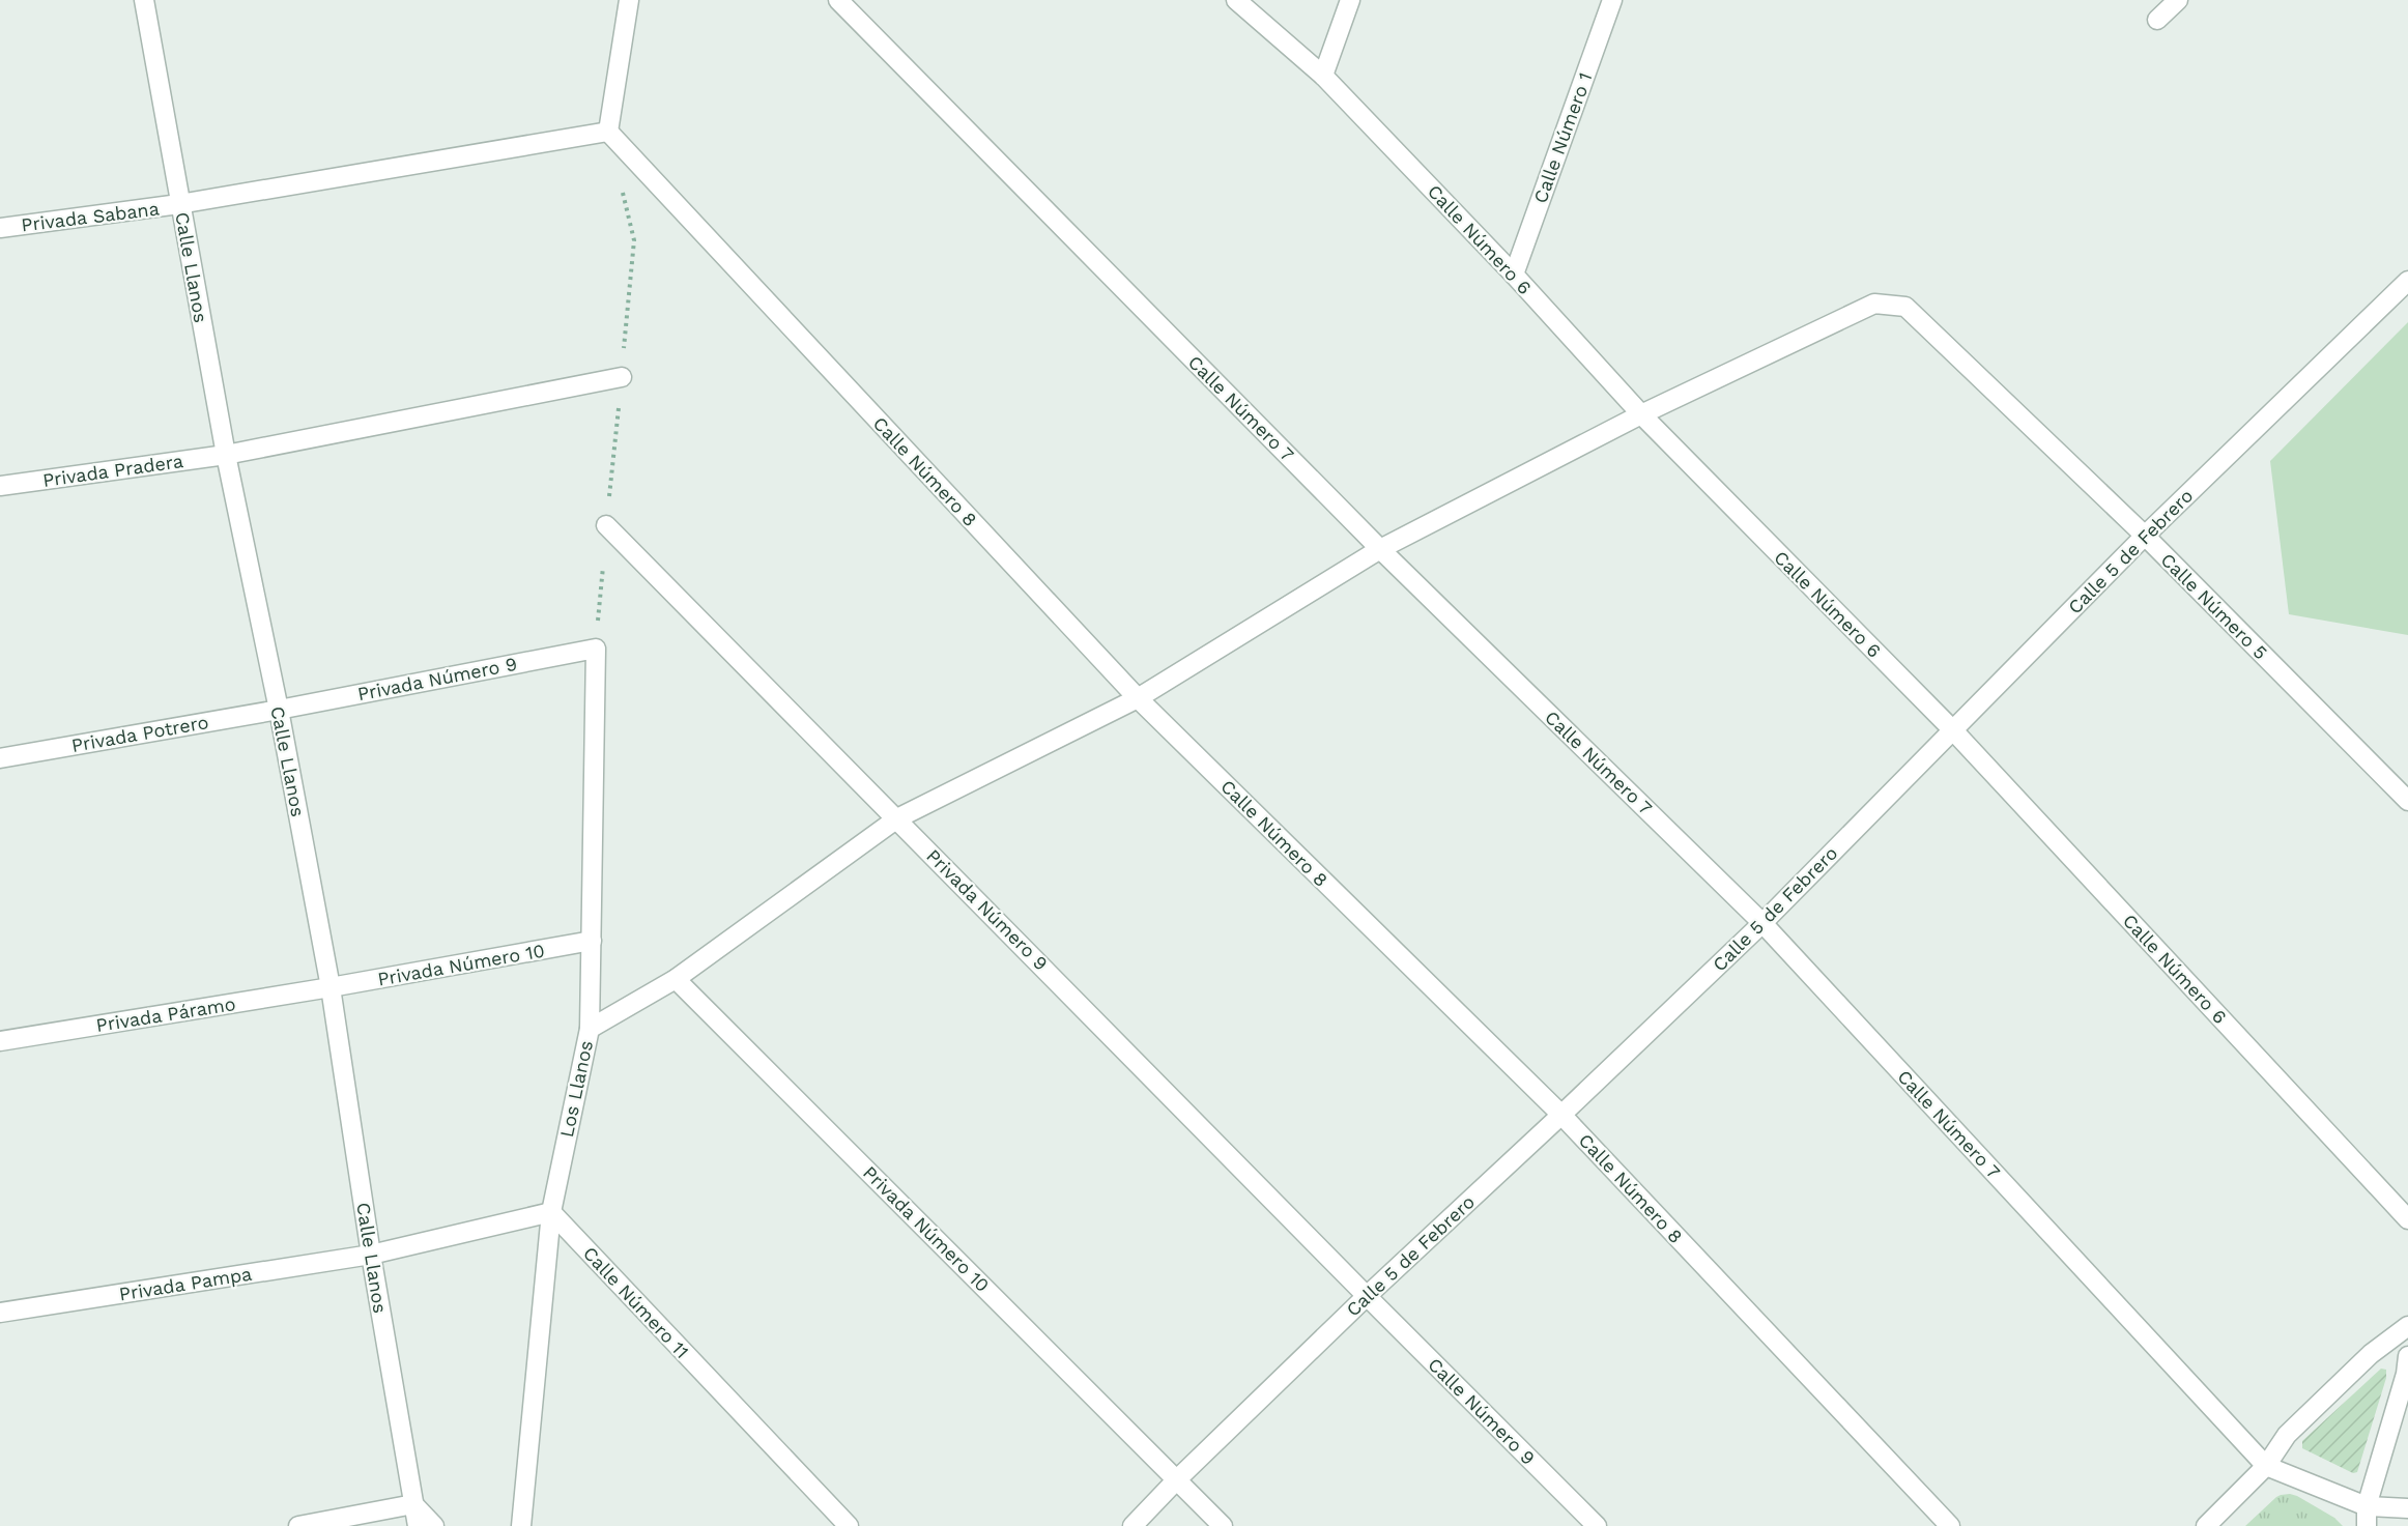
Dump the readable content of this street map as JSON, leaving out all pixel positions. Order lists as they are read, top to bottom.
{
  "streets": {
    "street": [
      "Calle Número 1",
      "Privada Sabana",
      "Calle Número 6",
      "Calle Llanos",
      "Calle Número 7",
      "Privada Pradera",
      "Calle Número 8",
      "Calle 5 de Febrero",
      "Calle Número 5",
      "Privada Número 9",
      "Privada Potrero",
      "Privada Número 10",
      "Privada Páramo",
      "Los Llanos",
      "Privada Pampa",
      "Calle Número 11",
      "Calle Número 9"
    ]
  },
  "crossings": [
    ["Calle Número 1", "Calle Número 6"],
    ["Privada Sabana", "Calle Llanos"],
    ["Privada Sabana", "Calle Número 8"],
    ["Calle Número 6", "Calle 5 de Febrero"],
    ["Calle Número 6", "Calle Número 5"],
    ["Calle Llanos", "Privada Pradera"],
    ["Calle Llanos", "Privada Número 9"],
    ["Calle Llanos", "Privada Potrero"],
    ["Calle Llanos", "Privada Número 10"],
    ["Calle Llanos", "Privada Páramo"],
    ["Calle Llanos", "Privada Pampa"],
    ["Calle Número 7", "Calle 5 de Febrero"],
    ["Calle Número 8", "Calle 5 de Febrero"],
    ["Calle 5 de Febrero", "Calle Número 5"],
    ["Calle 5 de Febrero", "Privada Número 9"],
    ["Calle 5 de Febrero", "Privada Número 10"],
    ["Calle 5 de Febrero", "Calle Número 9"],
    ["Privada Número 9", "Privada Potrero"],
    ["Privada Número 9", "Los Llanos"],
    ["Privada Número 9", "Calle Número 9"],
    ["Privada Número 10", "Privada Páramo"],
    ["Privada Número 10", "Los Llanos"],
    ["Los Llanos", "Calle Número 11"]
  ]
}
